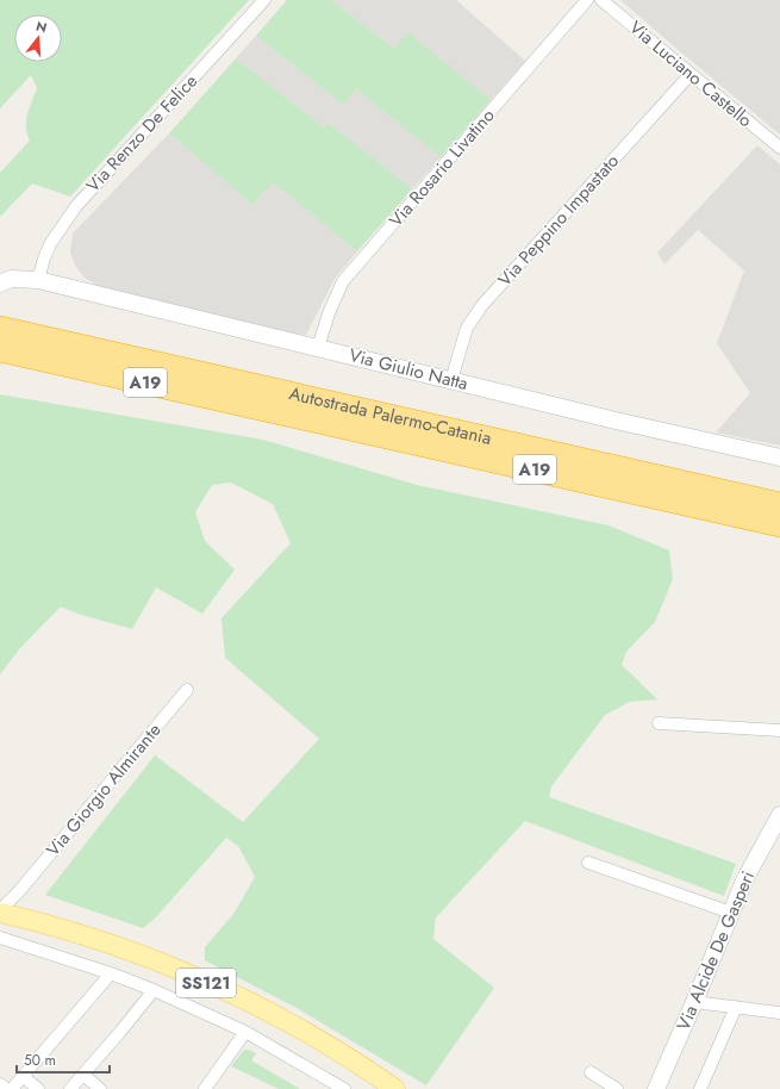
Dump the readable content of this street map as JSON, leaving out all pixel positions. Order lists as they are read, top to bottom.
{
  "streets": {
    "highway": ["A19", "Autostrada Palermo-Catania"],
    "main road": ["SS121"],
    "street": [
      "Via Luciano Castello",
      "Via Renzo De Felice",
      "Via Rosario Livatino",
      "Via Peppino Impastato",
      "Via Giulio Natta",
      "Via Giorgio Almirante",
      "Via Alcide De Gasperi"
    ]
  },
  "crossings": [
    ["Via Luciano Castello", "Via Peppino Impastato"],
    ["Via Renzo De Felice", "Via Giulio Natta"],
    ["Via Rosario Livatino", "Via Giulio Natta"],
    ["Via Peppino Impastato", "Via Giulio Natta"],
    ["Via Giorgio Almirante", "SS121"]
  ],
  "scale_bar": "50 m",
  "north": "top"
}
